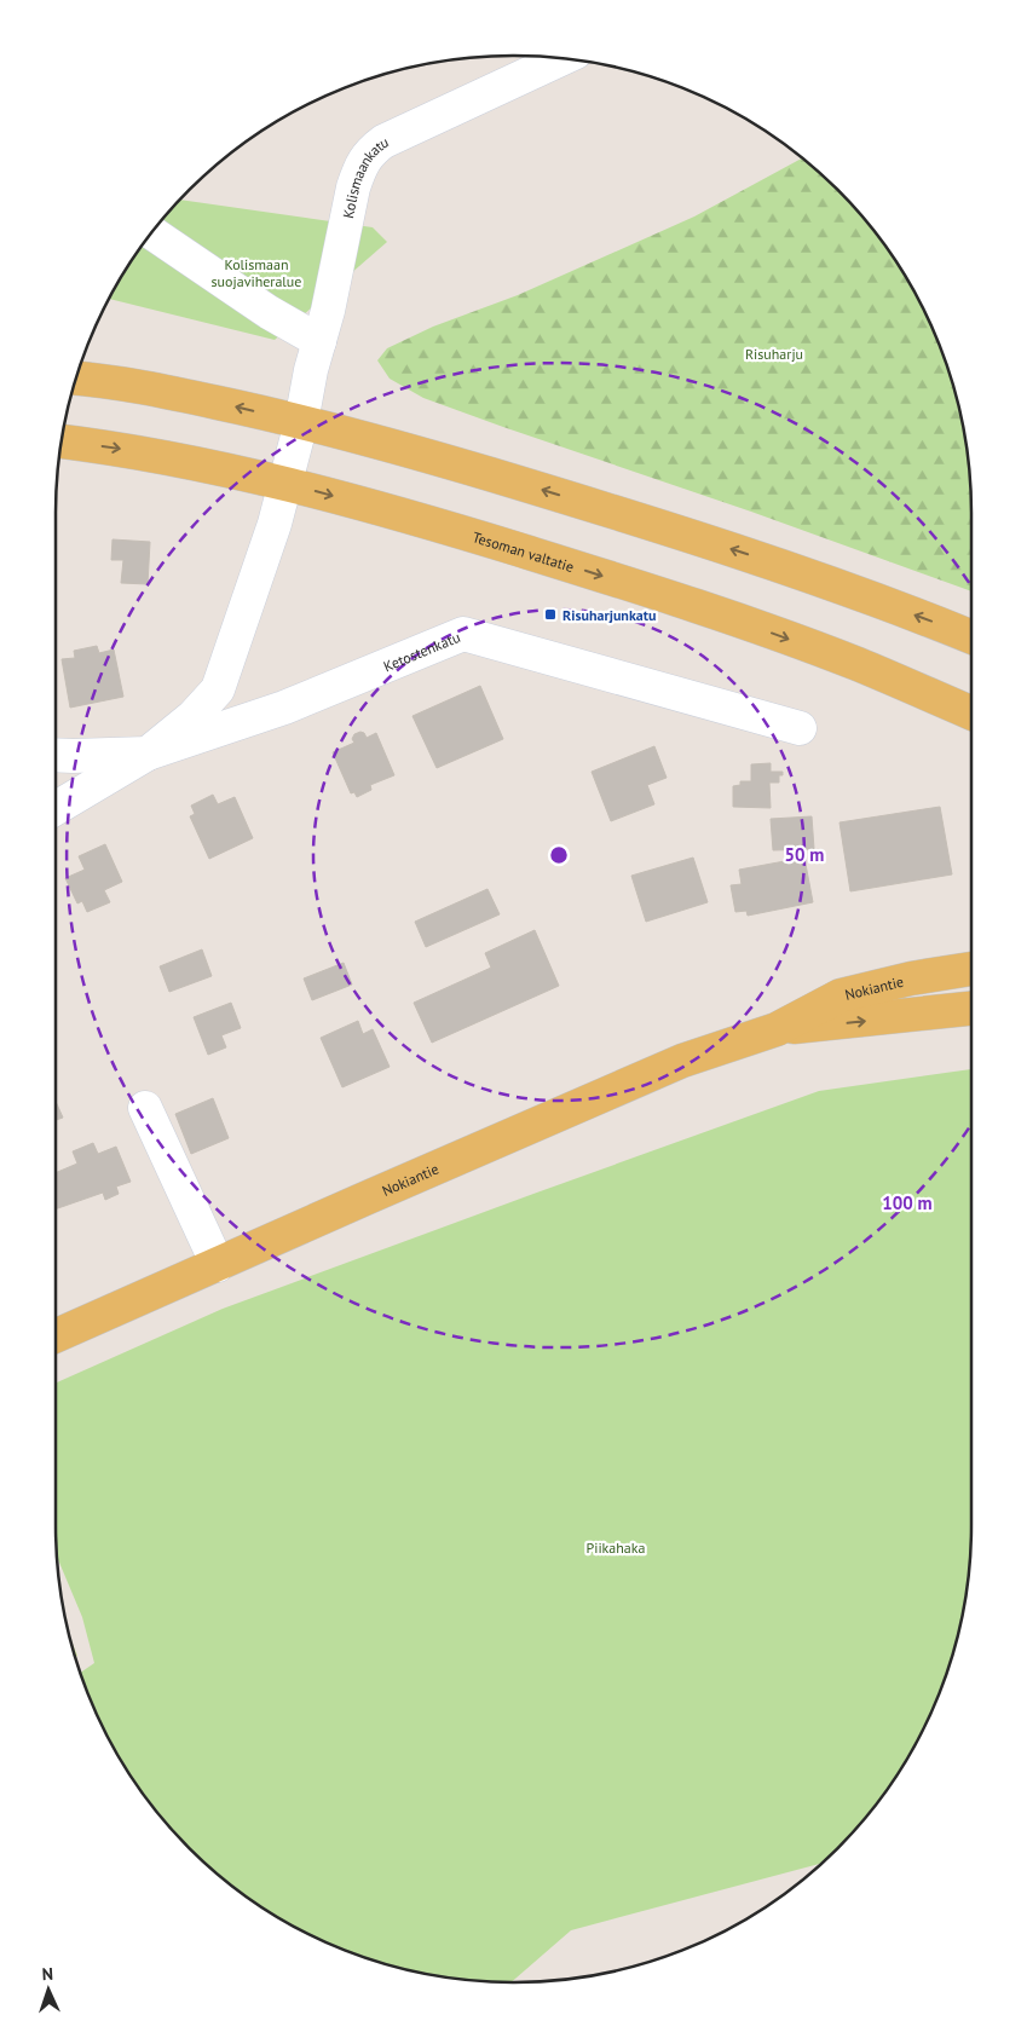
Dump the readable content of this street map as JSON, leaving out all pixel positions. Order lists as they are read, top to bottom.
{
  "streets": {
    "main road": ["Tesoman valtatie", "Nokiantie"],
    "street": ["Kolismaankatu", "Ketostenkatu"]
  },
  "crossings": [
    ["Kolismaankatu", "Tesoman valtatie"],
    ["Kolismaankatu", "Ketostenkatu"]
  ],
  "parks": ["Kolismaan suojaviheralue", "Risuharju", "Piikahaka"],
  "places": {
    "transit": ["Risuharjunkatu"]
  },
  "north": "top",
  "rings": ["50 m", "100 m"]
}
